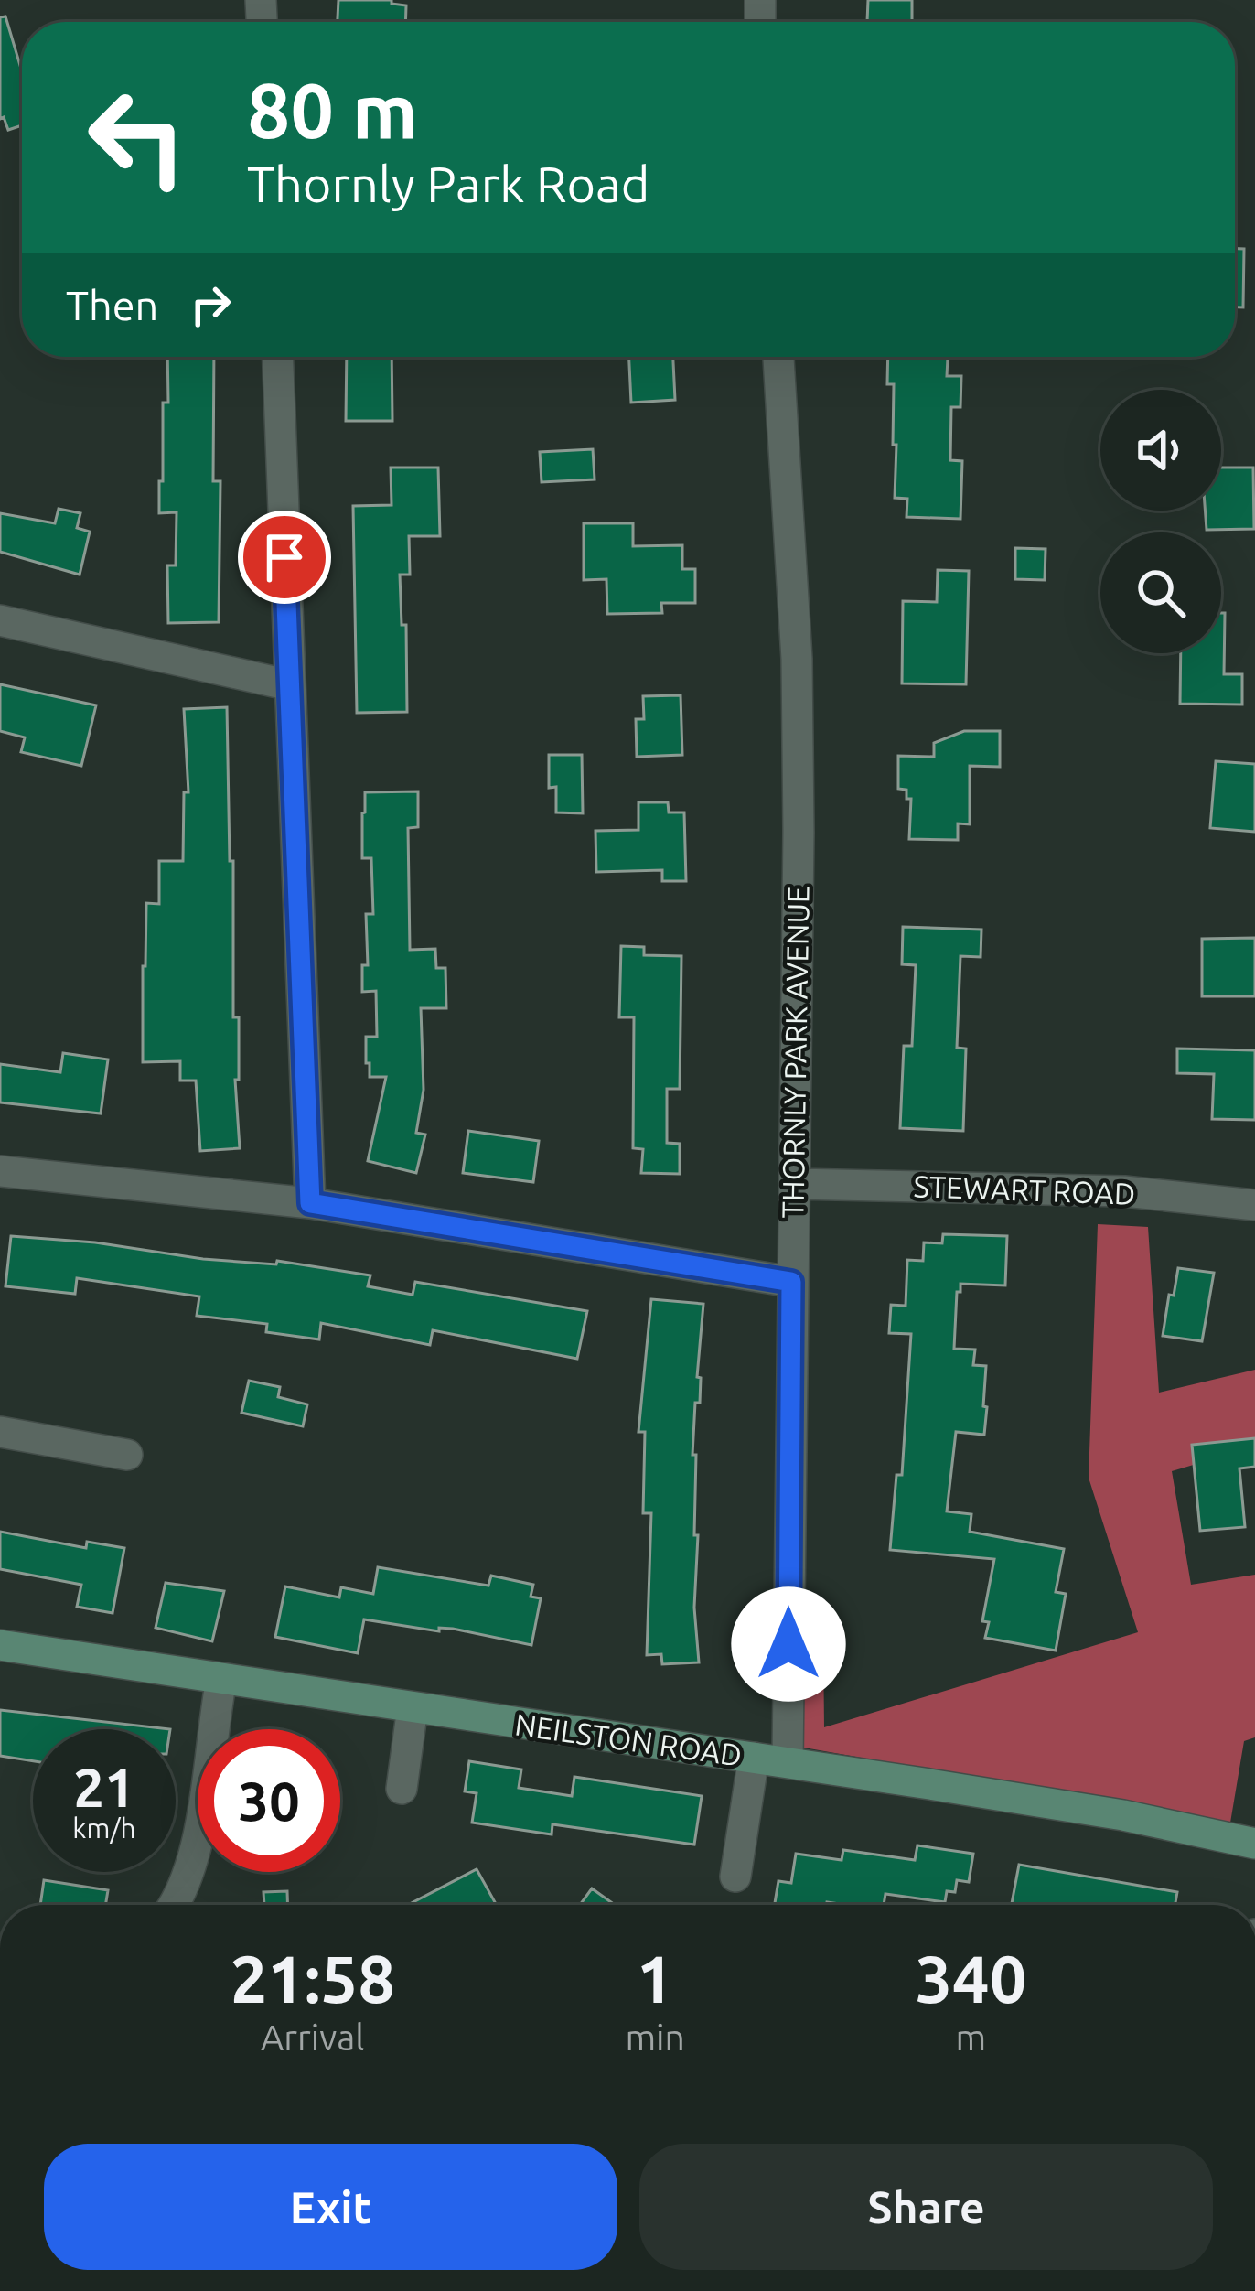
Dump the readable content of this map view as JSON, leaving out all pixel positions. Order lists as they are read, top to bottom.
{
  "streets": {
    "main road": ["NEILSTON ROAD"],
    "street": ["THORNLY PARK AVENUE", "STEWART ROAD"]
  },
  "crossings": [
    ["THORNLY PARK AVENUE", "STEWART ROAD"],
    ["THORNLY PARK AVENUE", "NEILSTON ROAD"]
  ],
  "page": {
    "turn": ["80 m", "Thornly Park Road"],
    "then": "Then",
    "speed": "21 km/h",
    "limit": "30",
    "eta": [
      "21:58",
      "Arrival",
      "1",
      "min",
      "340",
      "m"
    ],
    "buttons": ["Exit", "Share"]
  }
}
